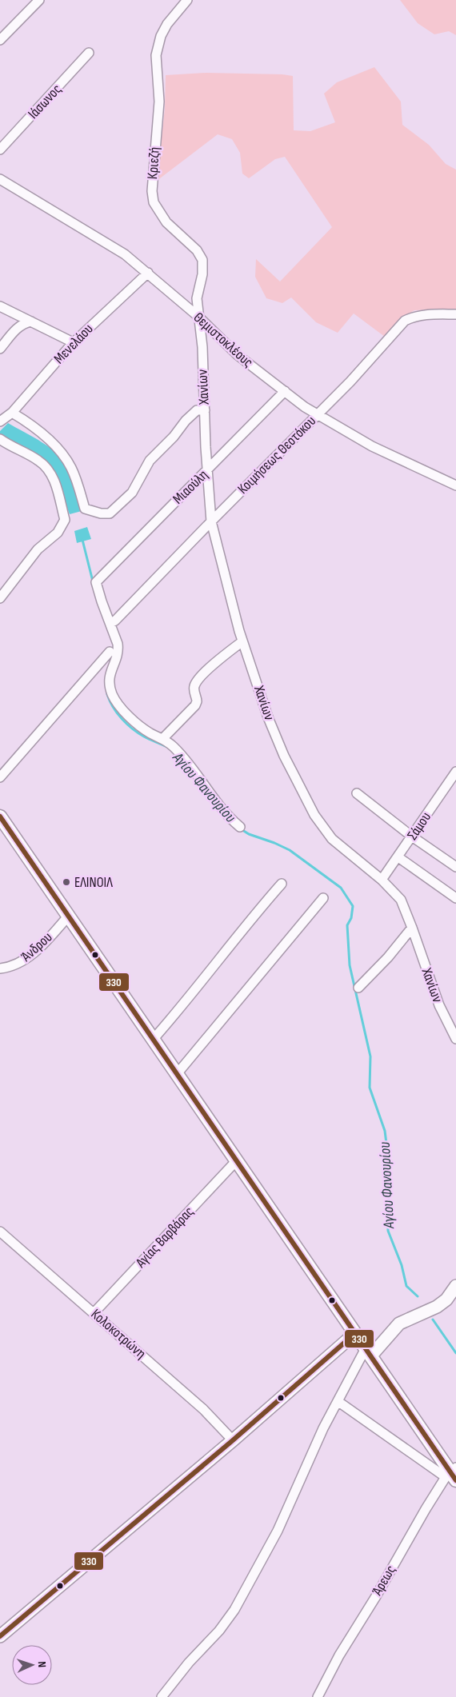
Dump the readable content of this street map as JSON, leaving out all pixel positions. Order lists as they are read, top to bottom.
{
  "streets": {
    "street": [
      "Ιάσωνος",
      "Κριεζή",
      "Θεμιστοκλέους",
      "Μενελάου",
      "Χανίων",
      "Κοιμήσεως Θεοτόκου",
      "Μιαούλη",
      "Σάμου",
      "Άνδρου",
      "Αγίας Βαρβάρας",
      "Κολοκοτρώνη",
      "Άρεως"
    ]
  },
  "crossings": [
    ["Κριεζή", "Θεμιστοκλέους"],
    ["Κριεζή", "Χανίων"],
    ["Θεμιστοκλέους", "Μενελάου"],
    ["Θεμιστοκλέους", "Χανίων"],
    ["Θεμιστοκλέους", "Κοιμήσεως Θεοτόκου"],
    ["Θεμιστοκλέους", "Μιαούλη"],
    ["Χανίων", "Κοιμήσεως Θεοτόκου"],
    ["Χανίων", "Μιαούλη"],
    ["Χανίων", "Σάμου"],
    ["Κοιμήσεως Θεοτόκου", "Μιαούλη"],
    ["Αγίας Βαρβάρας", "Κολοκοτρώνη"]
  ],
  "water": ["Αγίου Φανουρίου"],
  "places": ["ΕΛΙΝΟΙΛ"],
  "lines": ["transit line 330"],
  "north": "right"
}
